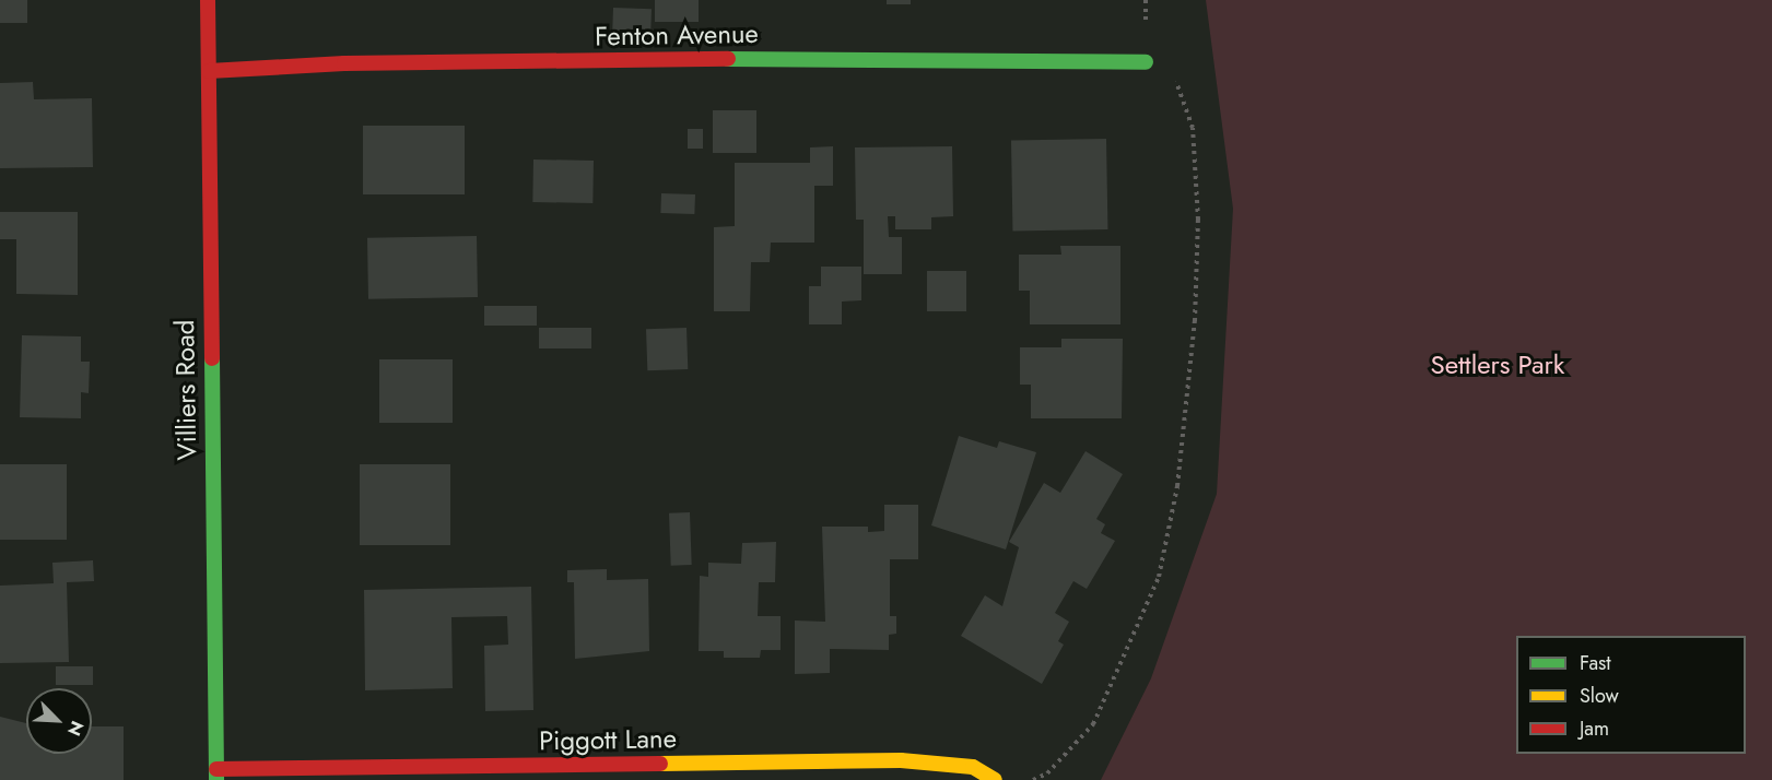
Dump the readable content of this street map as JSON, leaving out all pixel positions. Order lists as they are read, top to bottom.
{
  "streets": {
    "street": ["Fenton Avenue", "Villiers Road", "Piggott Lane"]
  },
  "crossings": [
    ["Fenton Avenue", "Villiers Road"],
    ["Villiers Road", "Piggott Lane"]
  ],
  "parks": ["Settlers Park"],
  "legend": ["Fast", "Slow", "Jam"],
  "north": "bottom right"
}
